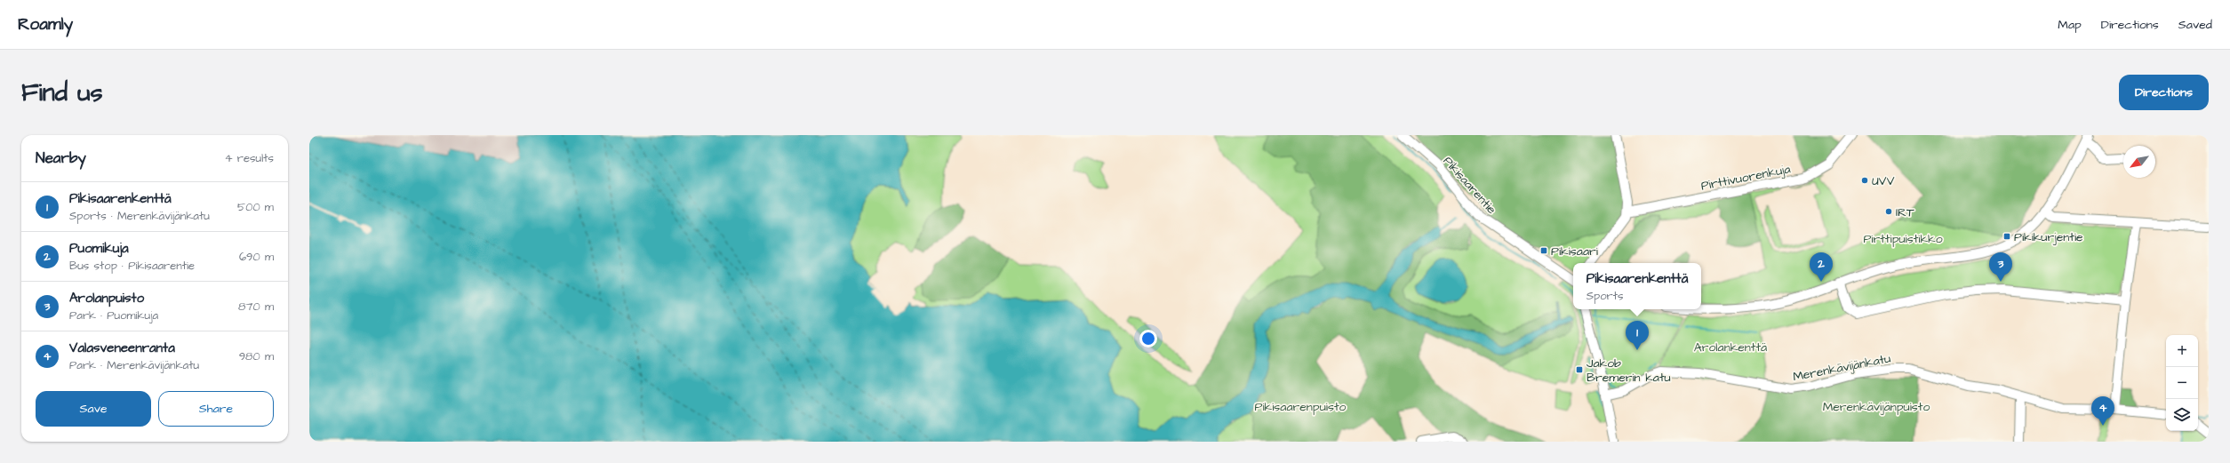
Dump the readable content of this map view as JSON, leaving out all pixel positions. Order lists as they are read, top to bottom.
{
  "streets": {
    "street": ["Pirttivuorenkuja", "Pikisaarentie", "Merenkävijänkatu"]
  },
  "parks": [
    "Pirttipuistikko",
    "Arolankenttä",
    "Pikisaarenpuisto",
    "Merenkävijänpuisto"
  ],
  "places": {
    "other": ["UVV", "IRT"],
    "transit": ["Pikikurjentie", "Pikisaari", "Jakob Bremerin katu"]
  },
  "north": "bottom left",
  "page": {
    "header": "Roamly",
    "nav": ["Map", "Directions", "Saved"],
    "buttons": [
      "Directions",
      ["Save", "Share"]
    ],
    "title": "Find us",
    "heading": ["Nearby", "4 results"],
    "list": [
      {
        "mark": "1",
        "name": "Pikisaarenkenttä",
        "note": "Sports · Merenkävijänkatu",
        "value": "500 m"
      },
      {
        "mark": "2",
        "name": "Puomikuja",
        "note": "Bus stop · Pikisaarentie",
        "value": "690 m"
      },
      {
        "mark": "3",
        "name": "Arolanpuisto",
        "note": "Park · Puomikuja",
        "value": "870 m"
      },
      {
        "mark": "4",
        "name": "Valasveneenranta",
        "note": "Park · Merenkävijänkatu",
        "value": "980 m"
      }
    ],
    "pins": [
      "2",
      "3",
      "1",
      "4"
    ],
    "popup": ["Pikisaarenkenttä", "Sports"],
    "map_buttons": ["+", "−"]
  }
}
